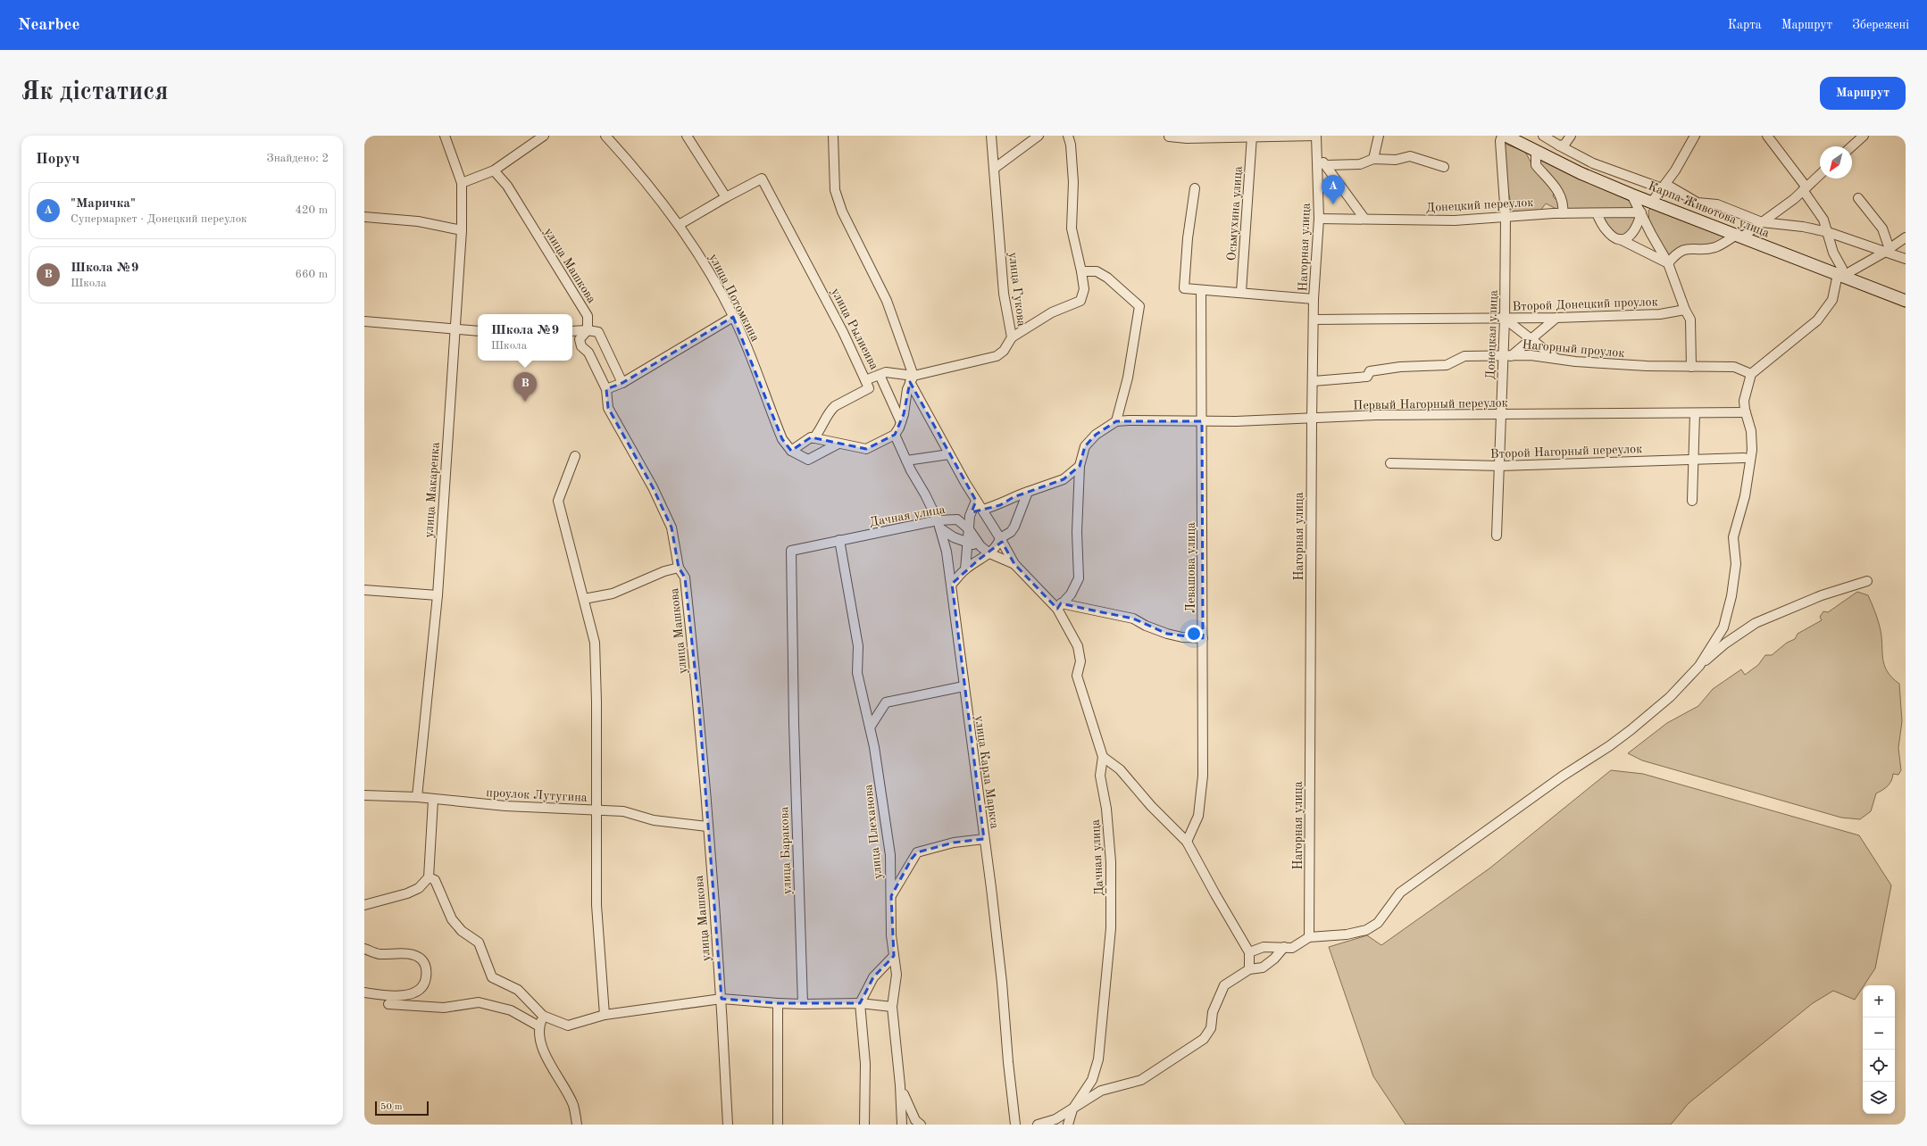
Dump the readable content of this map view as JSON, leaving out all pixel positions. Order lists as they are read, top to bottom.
{
  "streets": {
    "main road": ["Карпа Животова улица"],
    "street": [
      "Донецкий переулок",
      "Осьмухина улица",
      "Нагорная улица",
      "улица Машкова",
      "улица Гукова",
      "улица Потомкина",
      "Второй Донецкий проулок",
      "улица Рылиеива",
      "Донецкая улица",
      "Нагорный проулок",
      "Первый Нагорный переулок",
      "Второй Нагорный переулок",
      "улица Макаренка",
      "Дачная улица",
      "Левашова улица",
      "улица Карла Маркса",
      "проулок Лутугина",
      "улица Плеханова",
      "улица Баракова"
    ]
  },
  "crossings": [
    ["Донецкий переулок", "Нагорная улица"],
    ["Донецкий переулок", "Донецкая улица"],
    ["Нагорная улица", "Второй Донецкий проулок"],
    ["Нагорная улица", "Нагорный проулок"],
    ["Нагорная улица", "Первый Нагорный переулок"],
    ["улица Машкова", "проулок Лутугина"],
    ["улица Гукова", "улица Рылиеива"],
    ["Второй Донецкий проулок", "Донецкая улица"],
    ["Донецкая улица", "Нагорный проулок"],
    ["Донецкая улица", "Первый Нагорный переулок"],
    ["Донецкая улица", "Второй Нагорный переулок"],
    ["Первый Нагорный переулок", "Левашова улица"],
    ["улица Макаренка", "проулок Лутугина"],
    ["Дачная улица", "улица Карла Маркса"],
    ["Дачная улица", "улица Плеханова"],
    ["Дачная улица", "улица Баракова"]
  ],
  "scale_bar": "50 m",
  "north": "bottom left",
  "page": {
    "header": "Nearbee",
    "nav": ["Карта", "Маршрут", "Збережені"],
    "buttons": "Маршрут",
    "title": "Як дістатися",
    "heading": ["Поруч", "Знайдено: 2"],
    "pins": ["A", "B"],
    "list": [
      {
        "mark": "A",
        "name": "\"Маричка\"",
        "note": "Супермаркет · Донецкий переулок",
        "value": "420 m"
      },
      {
        "mark": "B",
        "name": "Школа №9",
        "note": "Школа",
        "value": "660 m"
      }
    ],
    "popup": ["Школа №9", "Школа"],
    "map_buttons": ["+", "−"],
    "scale": "50 m"
  }
}
